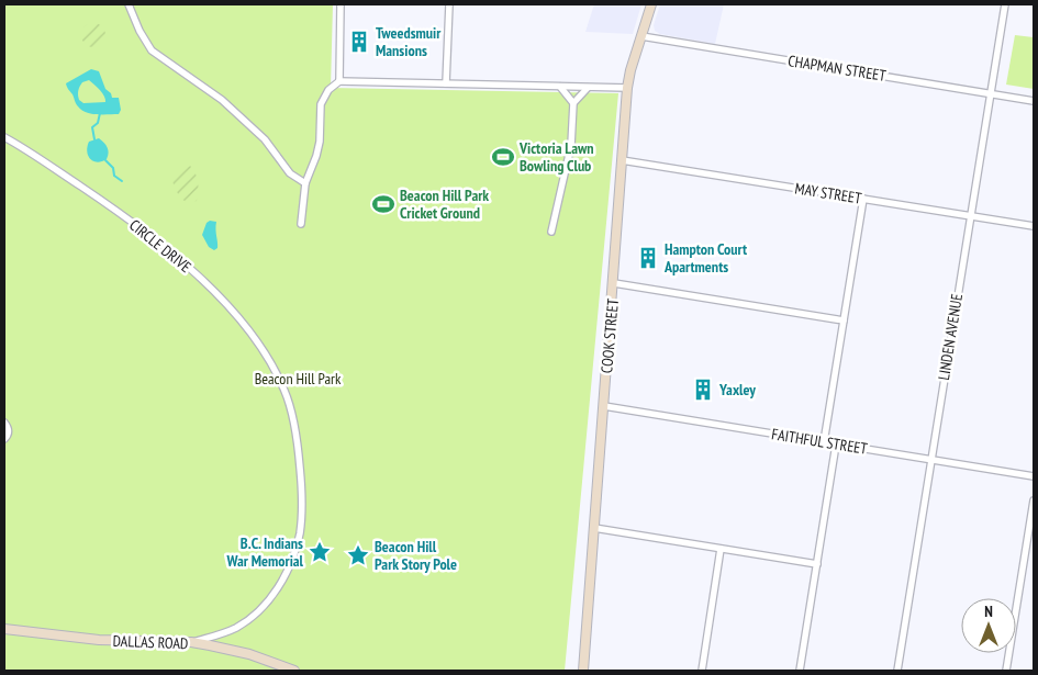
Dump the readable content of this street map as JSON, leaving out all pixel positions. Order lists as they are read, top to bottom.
{
  "streets": {
    "main road": ["COOK STREET", "DALLAS ROAD"],
    "street": [
      "CHAPMAN STREET",
      "MAY STREET",
      "CIRCLE DRIVE",
      "LINDEN AVENUE",
      "FAITHFUL STREET"
    ]
  },
  "crossings": [
    ["CHAPMAN STREET", "COOK STREET"],
    ["CHAPMAN STREET", "LINDEN AVENUE"],
    ["MAY STREET", "COOK STREET"],
    ["MAY STREET", "LINDEN AVENUE"],
    ["CIRCLE DRIVE", "DALLAS ROAD"],
    ["COOK STREET", "FAITHFUL STREET"],
    ["LINDEN AVENUE", "FAITHFUL STREET"]
  ],
  "parks": ["Beacon Hill Park"],
  "places": {
    "building": ["Tweedsmuir Mansions", "Hampton Court Apartments", "Yaxley"],
    "sports": ["Victoria Lawn Bowling Club", "Beacon Hill Park Cricket Ground"],
    "place": ["B.C. Indians War Memorial", "Beacon Hill Park Story Pole"]
  },
  "north": "top"
}
